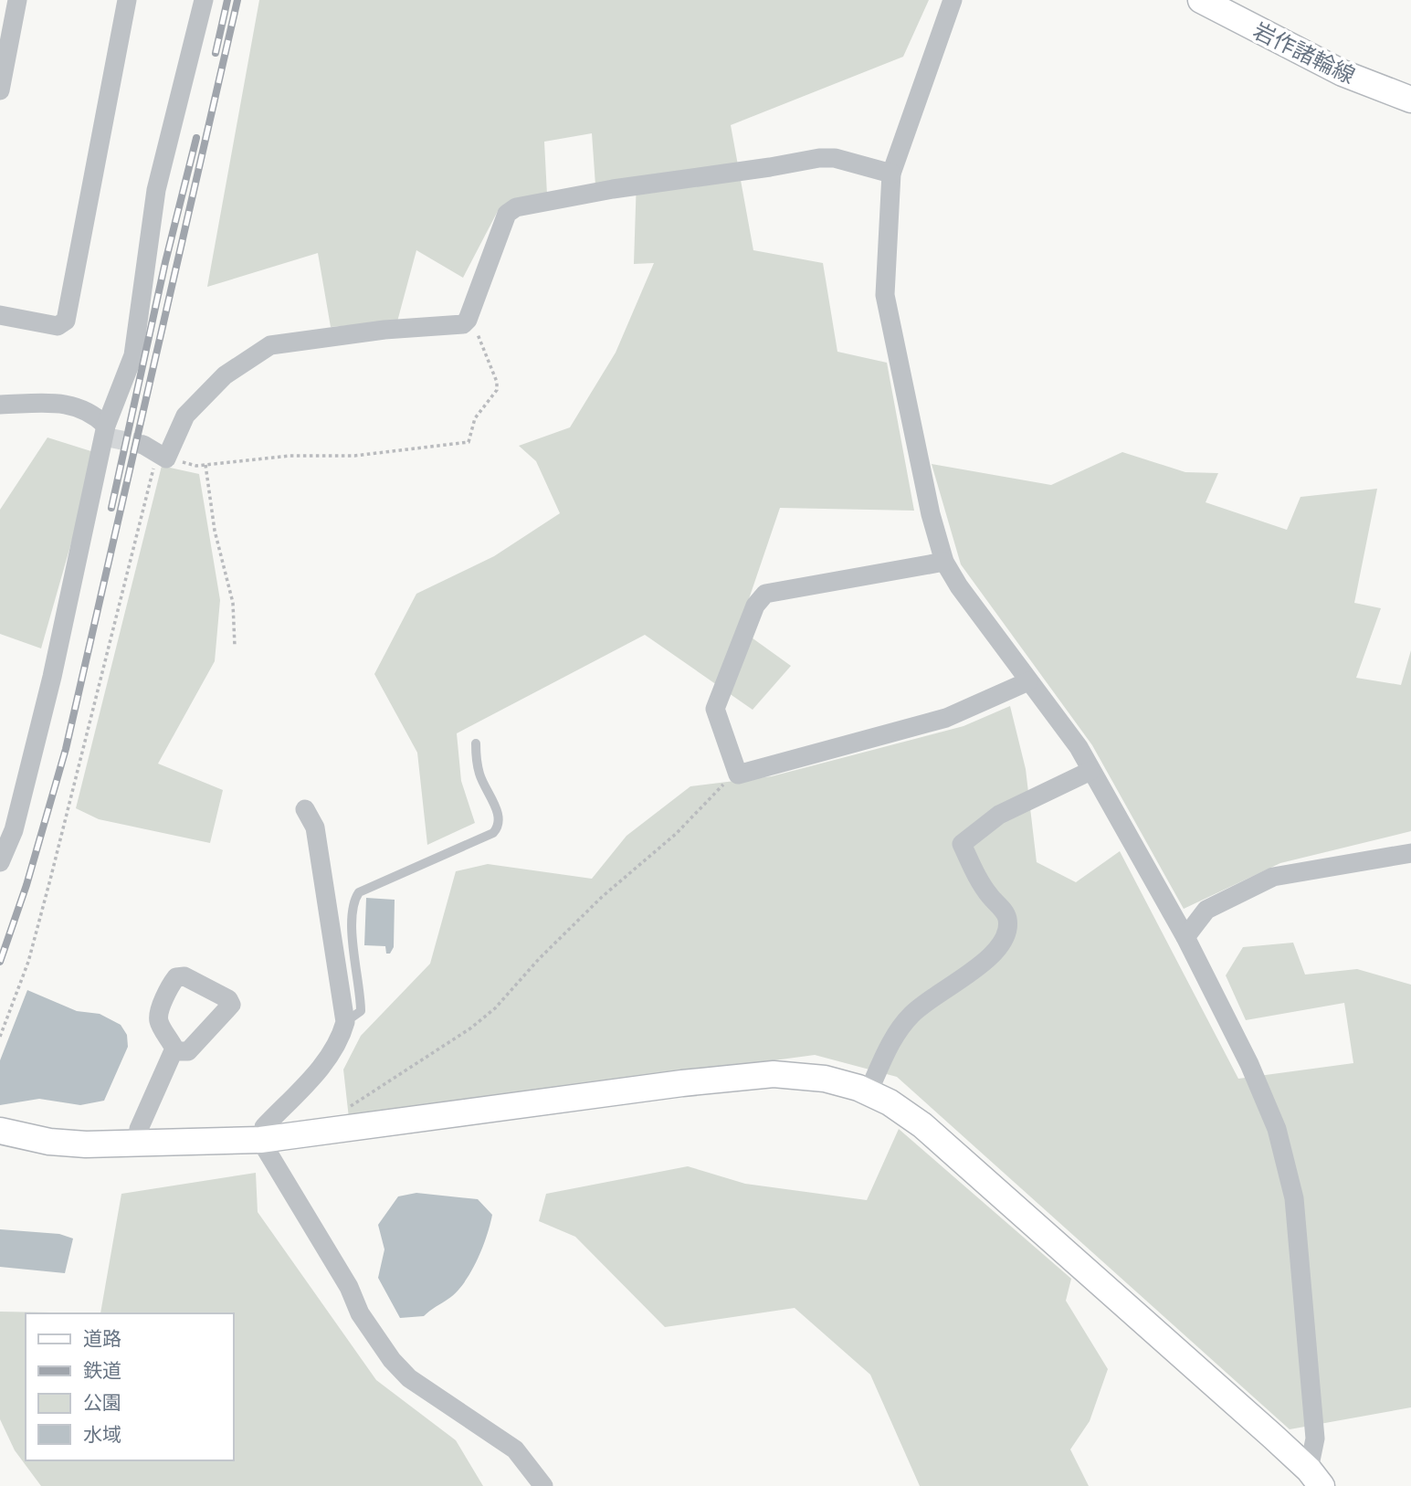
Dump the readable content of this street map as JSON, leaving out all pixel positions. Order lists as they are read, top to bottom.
{
  "streets": {
    "street": ["岩作諸輪線"]
  },
  "legend": [
    "道路",
    "鉄道",
    "公園",
    "水域"
  ]
}
